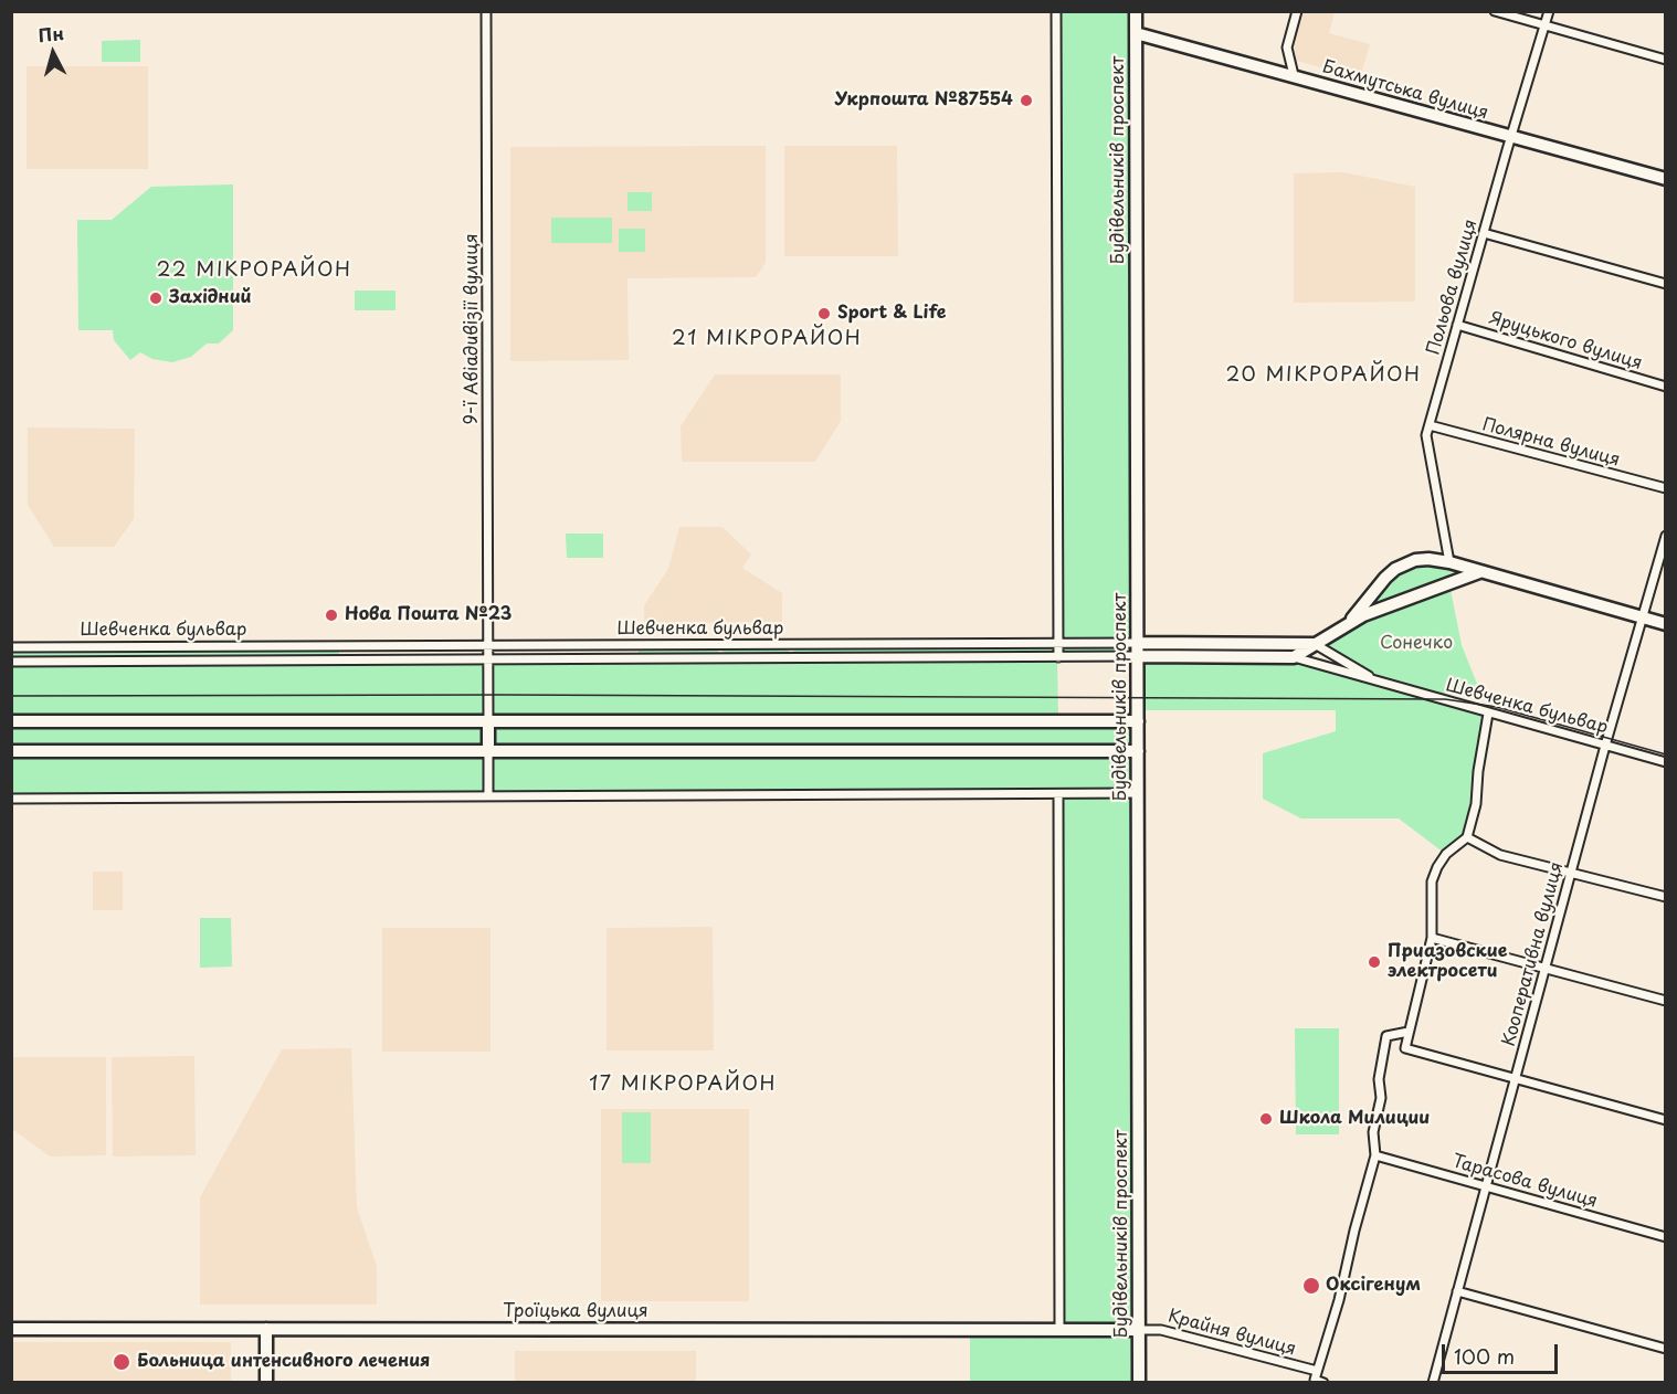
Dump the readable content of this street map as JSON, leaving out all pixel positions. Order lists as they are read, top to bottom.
{
  "streets": {
    "main road": [
      "Бахмутська вулиця",
      "Будівельників проспект",
      "Шевченка бульвар",
      "Троїцька вулиця"
    ],
    "street": [
      "Польова вулиця",
      "9-ї Авіадивізії вулиця",
      "Яруцького вулиця",
      "Полярна вулиця",
      "Кооперативна вулиця",
      "Тарасова вулиця",
      "Крайня вулиця"
    ]
  },
  "crossings": [
    ["Бахмутська вулиця", "Будівельників проспект"],
    ["Бахмутська вулиця", "Польова вулиця"],
    ["Будівельників проспект", "Шевченка бульвар"],
    ["Будівельників проспект", "Троїцька вулиця"],
    ["Будівельників проспект", "Крайня вулиця"],
    ["Польова вулиця", "Яруцького вулиця"],
    ["Польова вулиця", "Полярна вулиця"],
    ["9-ї Авіадивізії вулиця", "Шевченка бульвар"],
    ["Шевченка бульвар", "Кооперативна вулиця"],
    ["Кооперативна вулиця", "Тарасова вулиця"],
    ["Троїцька вулиця", "Крайня вулиця"]
  ],
  "districts": [
    "22 МІКРОРАЙОН",
    "21 МІКРОРАЙОН",
    "20 МІКРОРАЙОН",
    "17 МІКРОРАЙОН"
  ],
  "parks": ["Сонечко"],
  "places": [
    "Укрпошта №87554",
    "Західний",
    "Sport & Life",
    "Нова Пошта №23",
    "Приазовские электросети",
    "Школа Милиции",
    "Оксігенум",
    "Больница интенсивного лечения"
  ],
  "scale_bar": "100 m",
  "north": "top"
}
